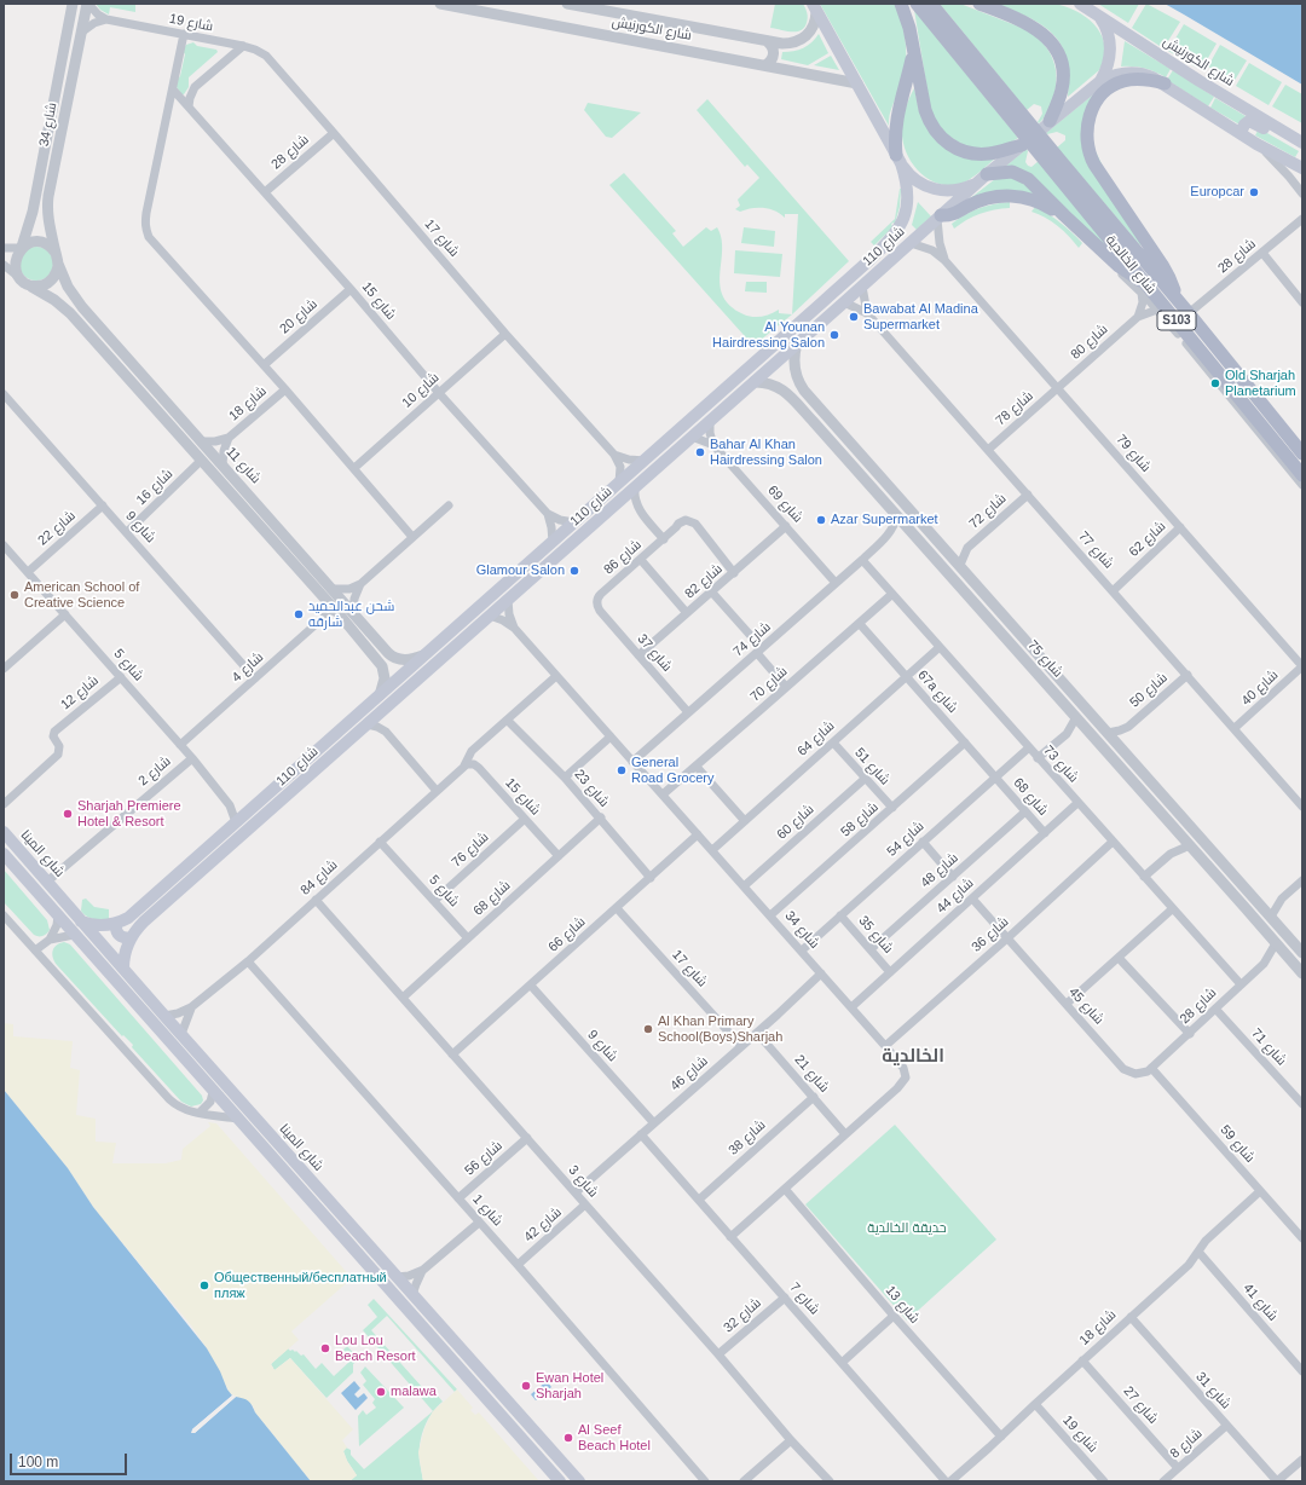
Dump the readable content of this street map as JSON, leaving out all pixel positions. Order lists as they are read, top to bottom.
{
  "streets": {
    "main road": [
      "شارع الكورنيش",
      "شارع 110",
      "شارع الخالدية",
      "S103",
      "شارع المينا"
    ],
    "street": [
      "شارع 19",
      "شارع 34",
      "شارع 28",
      "شارع 17",
      "شارع 15",
      "شارع 20",
      "شارع 80",
      "شارع 10",
      "شارع 18",
      "شارع 78",
      "شارع 79",
      "شارع 11",
      "شارع 16",
      "شارع 69",
      "شارع 72",
      "شارع 9",
      "شارع 22",
      "شارع 62",
      "شارع 77",
      "شارع 86",
      "شارع 82",
      "شارع 74",
      "شارع 37",
      "شارع 75",
      "شارع 5",
      "شارع 4",
      "شارع 70",
      "شارع 40",
      "شارع 50",
      "67a شارع",
      "شارع 12",
      "شارع 64",
      "شارع 73",
      "شارع 51",
      "شارع 2",
      "شارع 23",
      "شارع 68",
      "شارع 58",
      "شارع 60",
      "شارع 54",
      "شارع 76",
      "شارع 48",
      "شارع 84",
      "شارع 44",
      "شارع 66",
      "شارع 35",
      "شارع 36",
      "شارع 45",
      "شارع 71",
      "شارع 46",
      "شارع 21",
      "شارع 38",
      "شارع 59",
      "شارع 56",
      "شارع 3",
      "شارع 1",
      "شارع 42",
      "شارع 7",
      "شارع 41",
      "شارع 13",
      "شارع 32",
      "شارع 31",
      "شارع 27",
      "شارع 8"
    ]
  },
  "crossings": [
    ["شارع 19", "شارع 17"],
    ["شارع 19", "شارع 18"],
    ["شارع الكورنيش", "شارع 110"],
    ["شارع 34", "شارع 110"],
    ["شارع 34", "شارع 11"],
    ["شارع 34", "شارع 74"],
    ["شارع 34", "شارع 70"],
    ["شارع 34", "شارع 64"],
    ["شارع 34", "شارع 58"],
    ["شارع 34", "شارع 60"],
    ["شارع 34", "شارع 54"],
    ["شارع 34", "شارع 84"],
    ["شارع 34", "شارع 44"],
    ["شارع 34", "شارع 66"],
    ["شارع 34", "شارع 36"],
    ["شارع 34", "شارع 46"],
    ["شارع 34", "شارع 21"],
    ["شارع 34", "شارع 7"],
    ["شارع 34", "شارع 13"],
    ["شارع 28", "شارع 17"],
    ["شارع 28", "شارع الخالدية"],
    ["شارع 28", "شارع 15"],
    ["شارع 28", "شارع 75"],
    ["شارع 28", "شارع 73"],
    ["شارع 28", "شارع 45"],
    ["شارع 28", "شارع 71"],
    ["شارع 28", "شارع 59"],
    ["شارع 17", "شارع 110"],
    ["شارع 17", "شارع 10"],
    ["شارع 17", "شارع 66"],
    ["شارع 17", "شارع 46"],
    ["شارع 110", "شارع 15"],
    ["شارع 110", "شارع 79"],
    ["شارع 110", "شارع 11"],
    ["شارع 110", "شارع 69"],
    ["شارع 110", "شارع 77"],
    ["شارع 110", "شارع 75"],
    ["شارع 110", "شارع 5"],
    ["شارع 110", "شارع المينا"],
    ["شارع 15", "شارع 20"],
    ["شارع 15", "شارع 10"],
    ["شارع 15", "شارع 68"],
    ["شارع 15", "شارع 76"],
    ["شارع 15", "شارع 84"],
    ["شارع 80", "شارع 78"],
    ["شارع 80", "شارع 79"],
    ["شارع 18", "شارع 11"],
    ["شارع 18", "شارع 59"],
    ["شارع 18", "شارع 41"],
    ["شارع 18", "شارع 13"],
    ["شارع 18", "شارع 31"],
    ["شارع 18", "شارع 27"],
    ["شارع 78", "شارع 79"],
    ["شارع 78", "شارع 77"],
    ["شارع 79", "شارع 62"],
    ["شارع 79", "شارع 40"],
    ["شارع 16", "شارع 9"],
    ["شارع 69", "شارع 82"],
    ["شارع 69", "شارع 74"],
    ["شارع 72", "شارع 77"],
    ["شارع 72", "شارع 75"],
    ["شارع 9", "شارع 22"],
    ["شارع 9", "شارع 4"],
    ["شارع 9", "شارع 66"],
    ["شارع 9", "شارع 46"],
    ["شارع 22", "شارع 5"],
    ["شارع 62", "شارع 77"],
    ["شارع 77", "شارع 40"],
    ["شارع 77", "شارع 50"],
    ["شارع 86", "شارع 82"],
    ["شارع 86", "شارع 37"],
    ["شارع 82", "شارع 37"],
    ["شارع 74", "شارع 37"],
    ["شارع 74", "شارع 75"],
    ["شارع 74", "شارع 73"],
    ["شارع 75", "شارع 50"],
    ["شارع 5", "شارع 4"],
    ["شارع 5", "شارع 12"],
    ["شارع 5", "شارع 2"],
    ["شارع 5", "شارع 68"],
    ["شارع 5", "شارع 76"],
    ["شارع 5", "شارع 84"],
    ["شارع 70", "67a شارع"],
    ["شارع 70", "شارع 73"],
    ["67a شارع", "شارع 64"],
    ["67a شارع", "شارع 68"],
    ["67a شارع", "شارع 58"],
    ["67a شارع", "شارع 54"],
    ["شارع 64", "شارع 73"],
    ["شارع 64", "شارع 51"],
    ["شارع 73", "شارع 54"],
    ["شارع 73", "شارع 44"],
    ["شارع 73", "شارع 36"],
    ["شارع 51", "شارع 58"],
    ["شارع 51", "شارع 60"],
    ["شارع 2", "شارع المينا"],
    ["شارع 23", "شارع 68"],
    ["شارع 23", "شارع 84"],
    ["شارع 23", "شارع 66"],
    ["شارع 68", "شارع 54"],
    ["شارع 68", "شارع 48"],
    ["شارع 68", "شارع 44"],
    ["شارع 68", "شارع 3"],
    ["شارع 54", "شارع 35"],
    ["شارع المينا", "شارع 84"],
    ["شارع 48", "شارع 35"],
    ["شارع 84", "شارع 3"],
    ["شارع 84", "شارع 1"],
    ["شارع 44", "شارع 35"],
    ["شارع 44", "شارع 45"],
    ["شارع 66", "شارع 3"],
    ["شارع 36", "شارع 45"],
    ["شارع 45", "شارع 59"],
    ["شارع 46", "شارع 21"],
    ["شارع 46", "شارع 3"],
    ["شارع 46", "شارع 7"],
    ["شارع 21", "شارع 38"],
    ["شارع 38", "شارع 7"],
    ["شارع 56", "شارع 3"],
    ["شارع 56", "شارع 1"],
    ["شارع 3", "شارع 42"],
    ["شارع 3", "شارع 32"],
    ["شارع 1", "شارع 42"],
    ["شارع 7", "شارع 32"],
    ["شارع 31", "شارع 8"],
    ["شارع 27", "شارع 8"]
  ],
  "districts": ["الخالدية"],
  "parks": ["حديقة الخالدية"],
  "places": [
    "Europcar",
    "Bawabat Al Madina Supermarket",
    "Al Younan Hairdressing Salon",
    "Old Sharjah Planetarium",
    "Bahar Al Khan Hairdressing Salon",
    "Azar Supermarket",
    "Glamour Salon",
    "American School of Creative Science",
    "شحن عبدالحميد شارقه",
    "General Road Grocery",
    "Sharjah Premiere Hotel & Resort",
    "Al Khan Primary School(Boys)Sharjah",
    "Общественный/бесплатный пляж",
    "Lou Lou Beach Resort",
    "Ewan Hotel Sharjah",
    "malawa",
    "Al Seef Beach Hotel"
  ],
  "scale_bar": "100 m"
}
